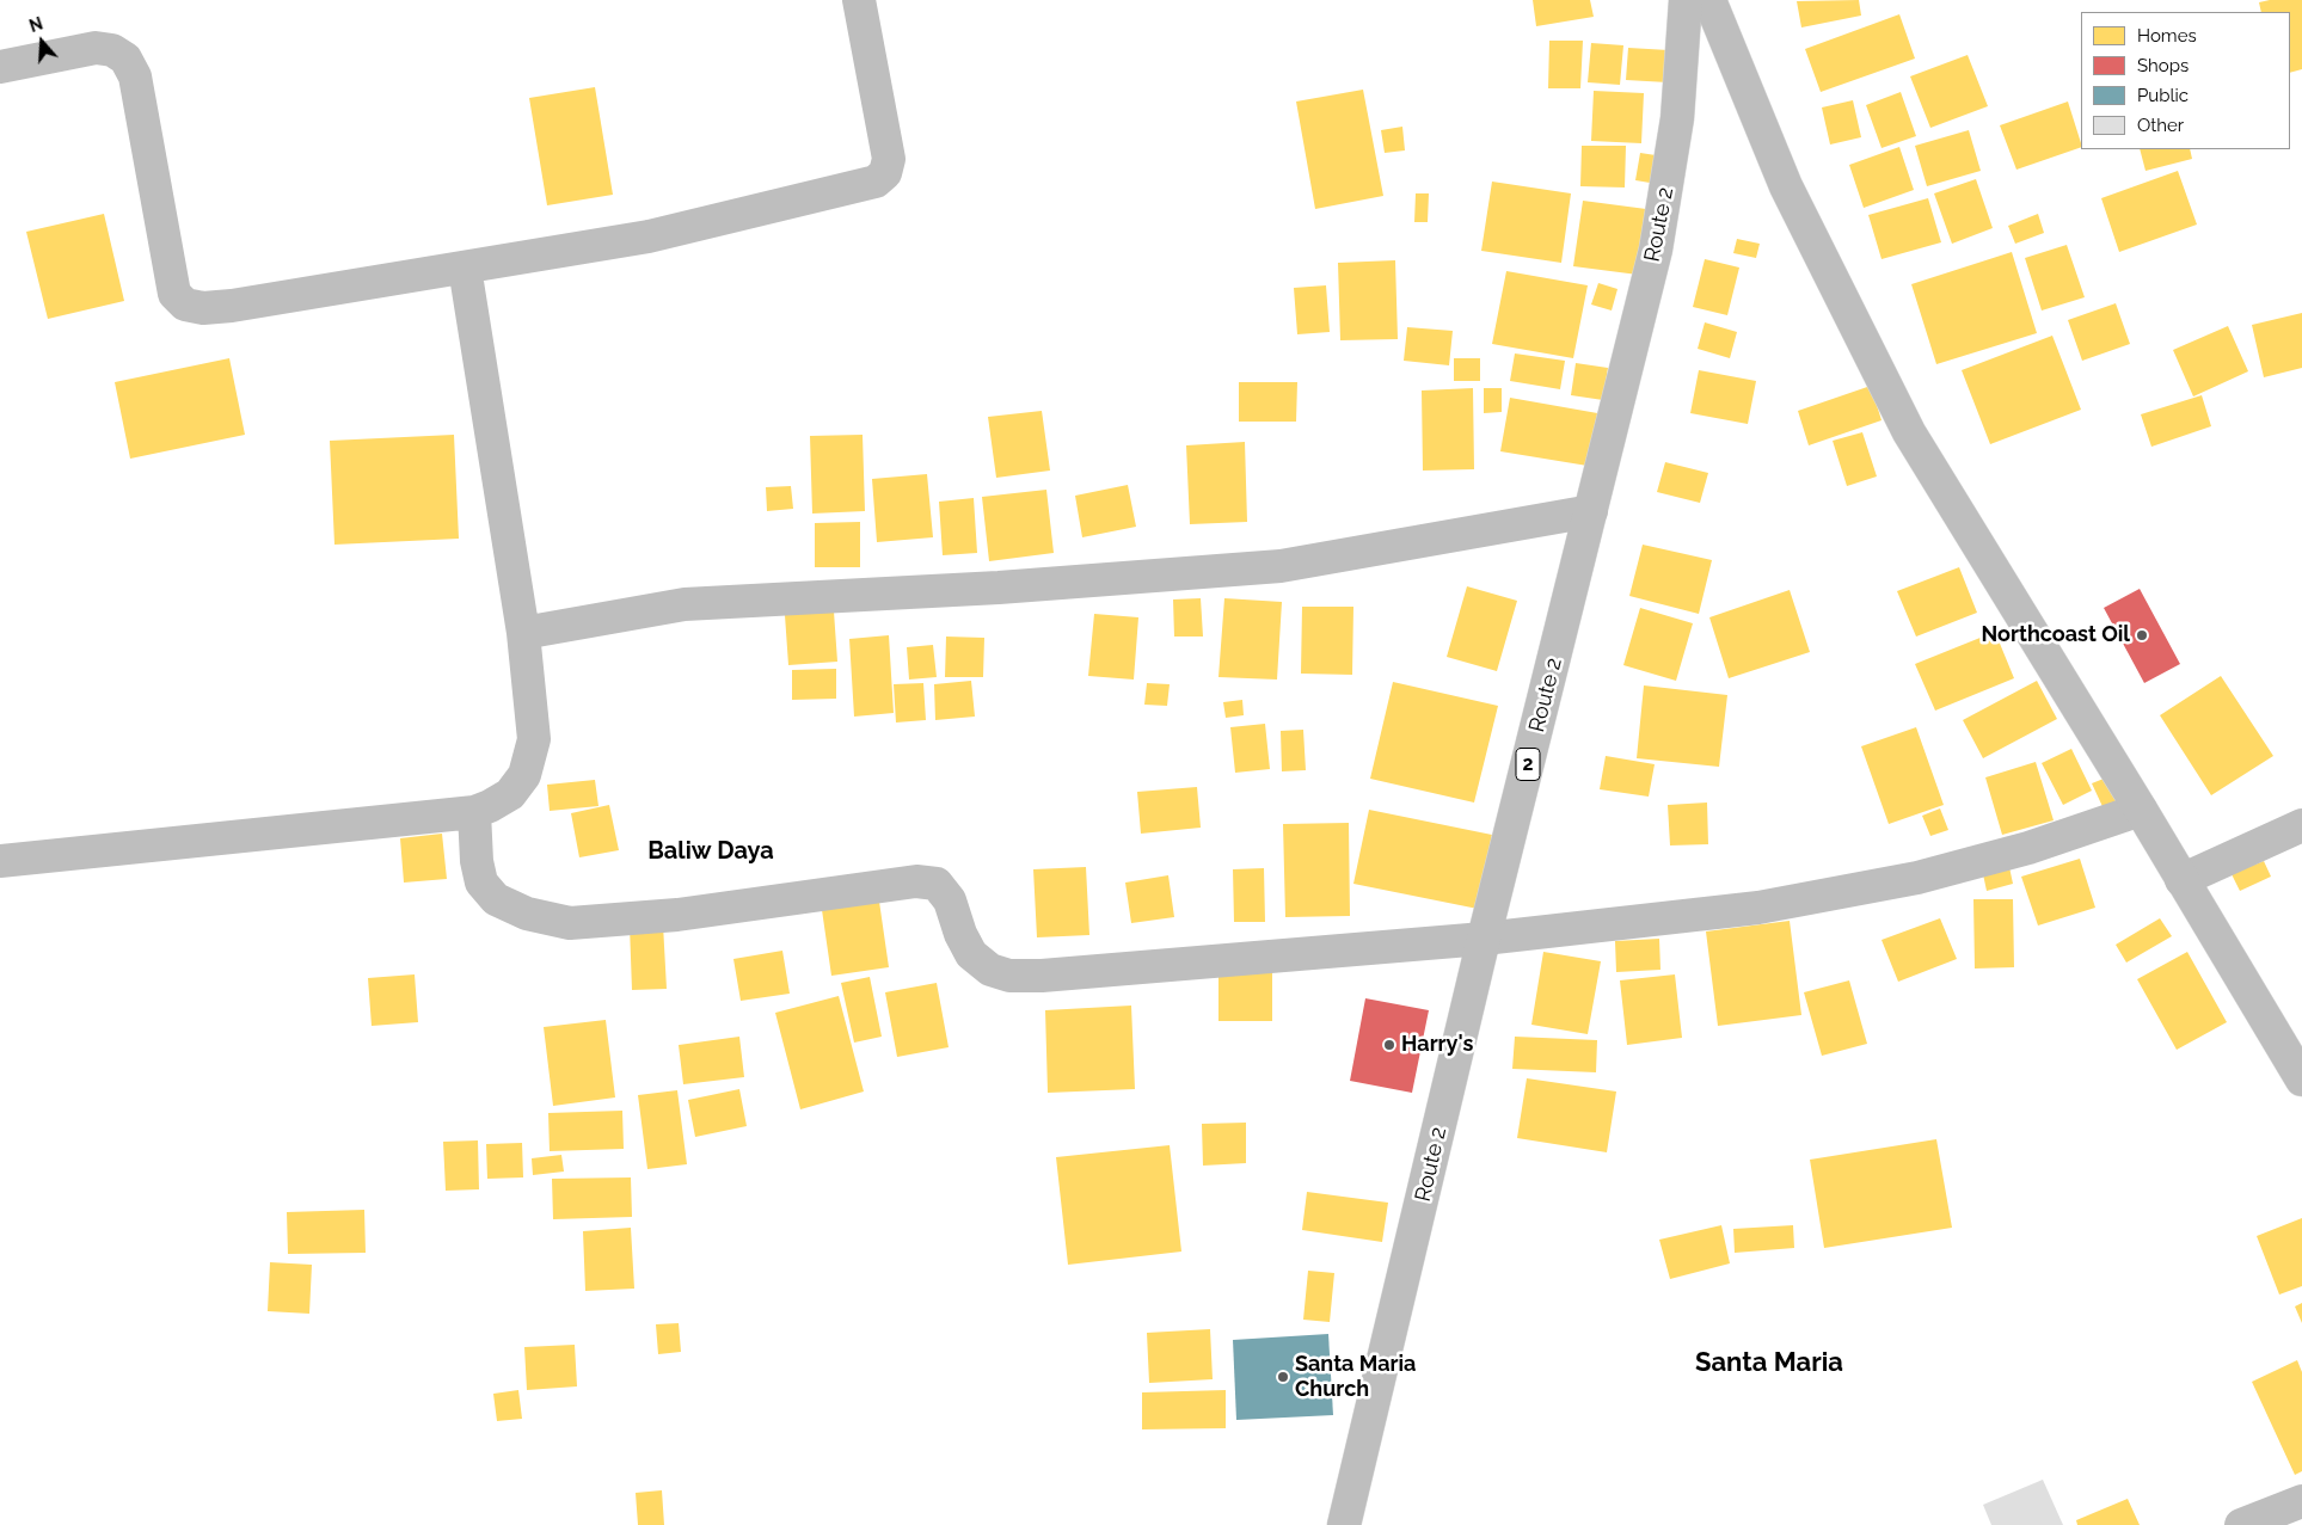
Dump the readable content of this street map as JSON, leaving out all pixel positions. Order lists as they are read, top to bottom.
{
  "streets": {
    "main road": ["Route 2", "2"]
  },
  "districts": ["Baliw Daya", "Santa Maria"],
  "places": ["Northcoast Oil", "Harry's", "Santa Maria Church"],
  "legend": [
    "Homes",
    "Shops",
    "Public",
    "Other"
  ],
  "north": "top"
}
